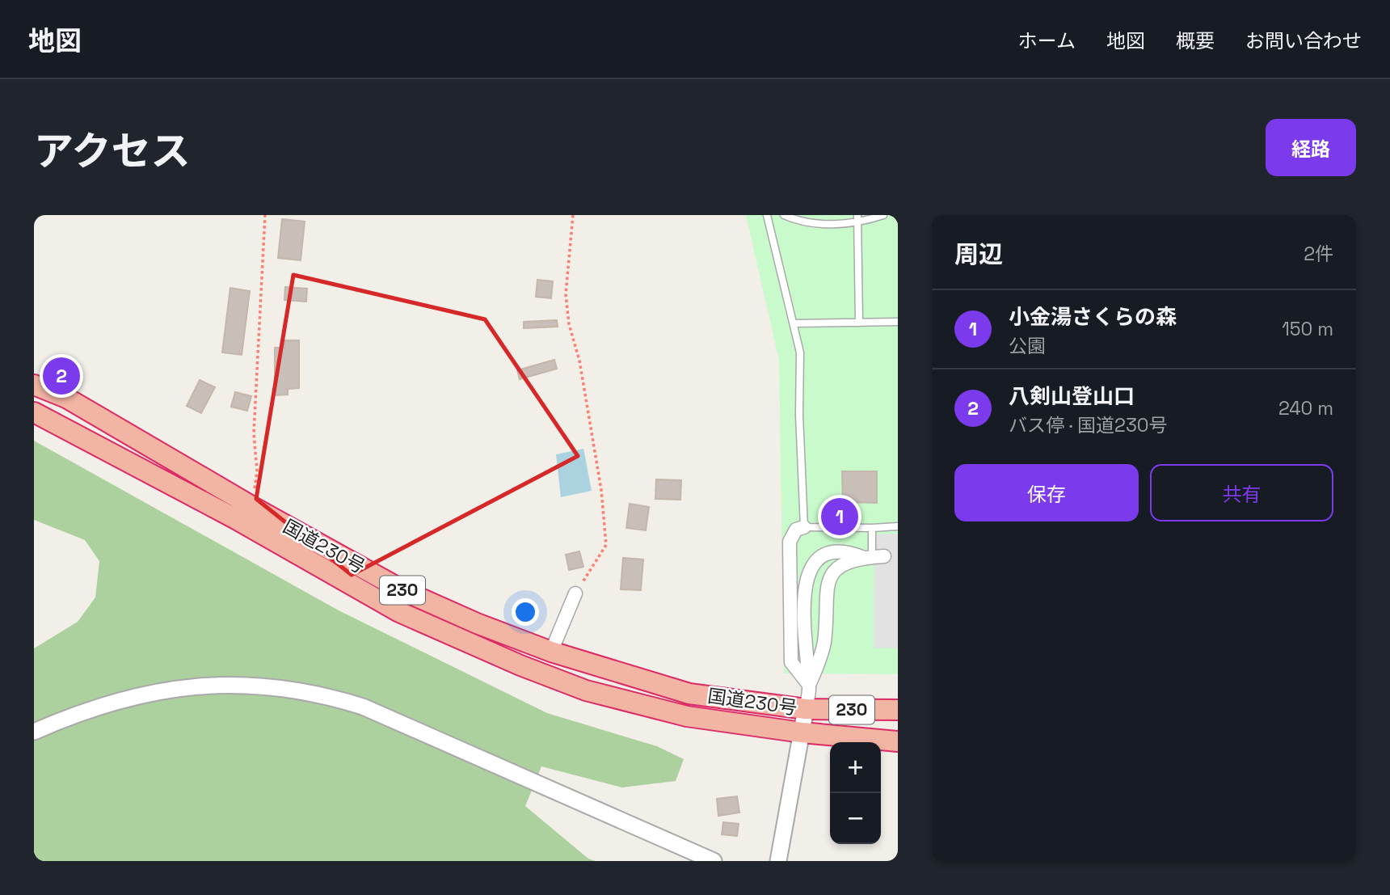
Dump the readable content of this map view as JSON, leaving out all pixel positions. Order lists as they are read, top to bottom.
{
  "streets": {
    "highway": ["国道230号", "230"]
  },
  "page": {
    "header": "地図",
    "nav": [
      "ホーム",
      "地図",
      "概要",
      "お問い合わせ"
    ],
    "title": "アクセス",
    "buttons": [
      "経路",
      ["保存", "共有"]
    ],
    "heading": ["周辺", "2件"],
    "list": [
      {
        "mark": "1",
        "name": "小金湯さくらの森",
        "note": "公園",
        "value": "150 m"
      },
      {
        "mark": "2",
        "name": "八剣山登山口",
        "note": "バス停 · 国道230号",
        "value": "240 m"
      }
    ],
    "pins": ["2", "1"],
    "map_buttons": ["+", "−"]
  }
}
